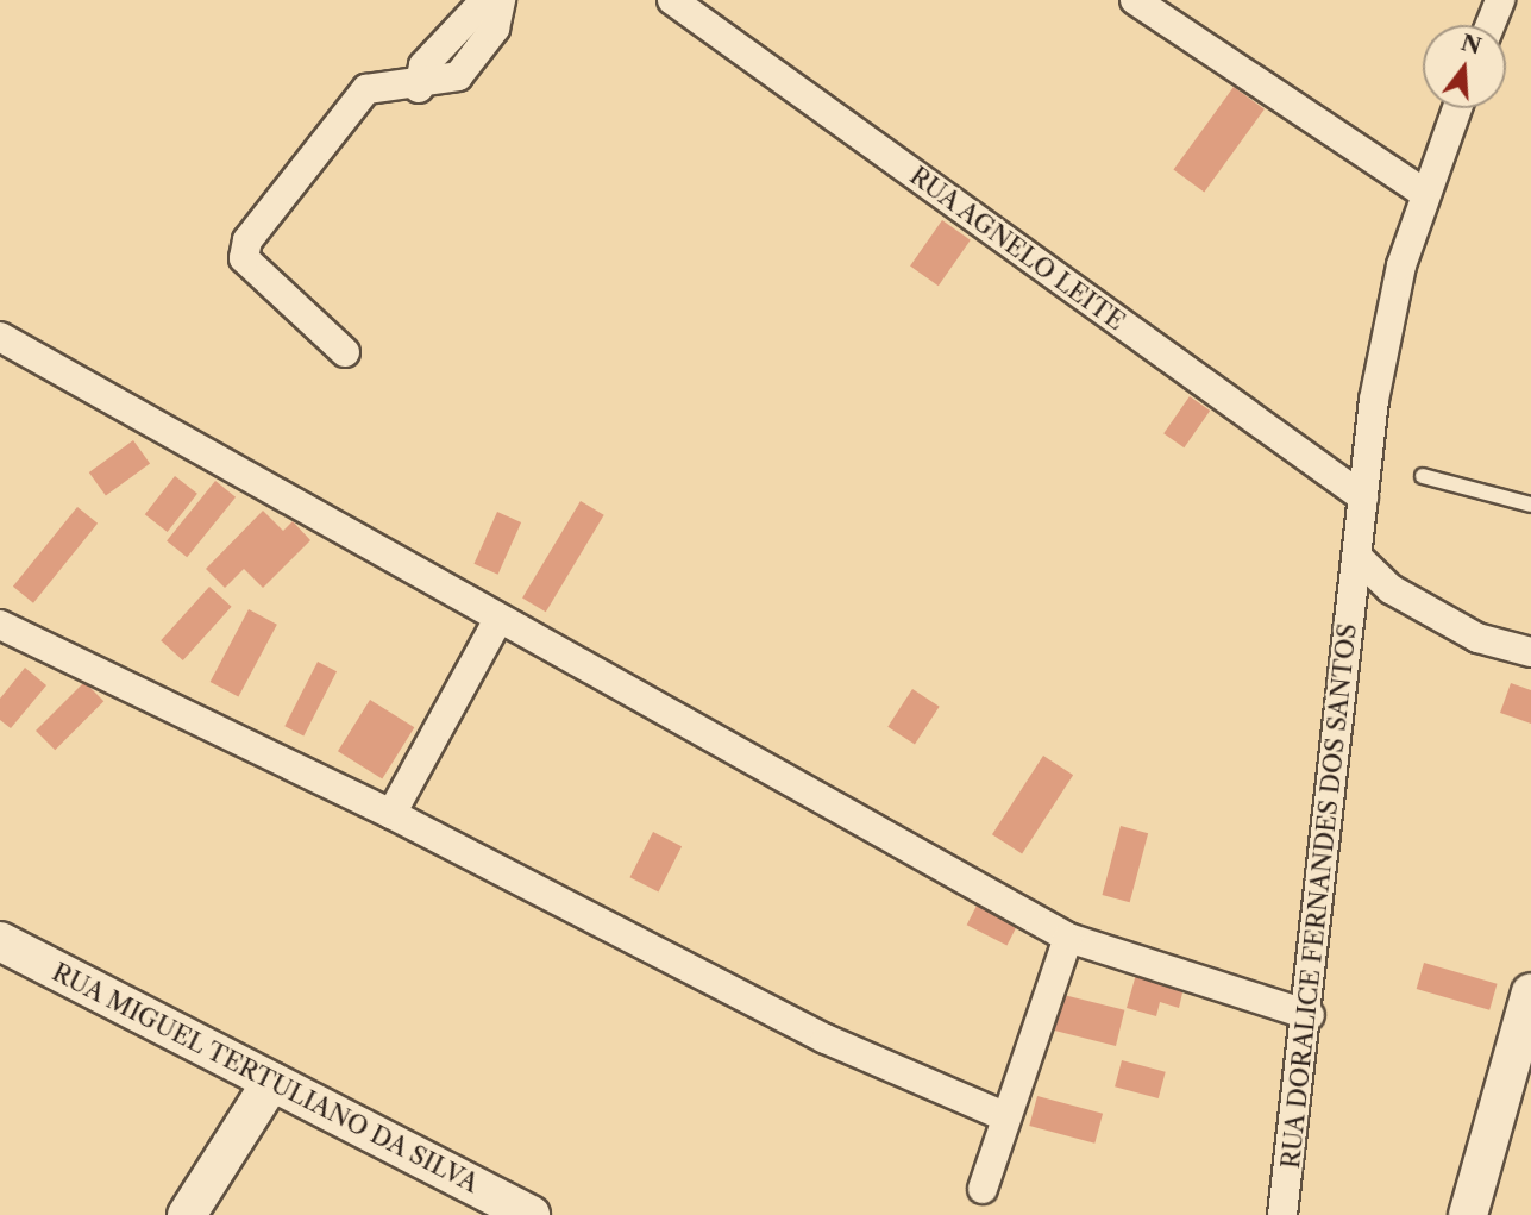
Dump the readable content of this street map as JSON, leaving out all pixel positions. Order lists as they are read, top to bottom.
{
  "streets": {
    "street": ["RUA AGNELO LEITE", "RUA DORALICE FERNANDES DOS SANTOS", "RUA MIGUEL TERTULIANO DA SILVA"]
  },
  "crossings": [
    ["RUA AGNELO LEITE", "RUA DORALICE FERNANDES DOS SANTOS"]
  ],
  "north": "top"
}
